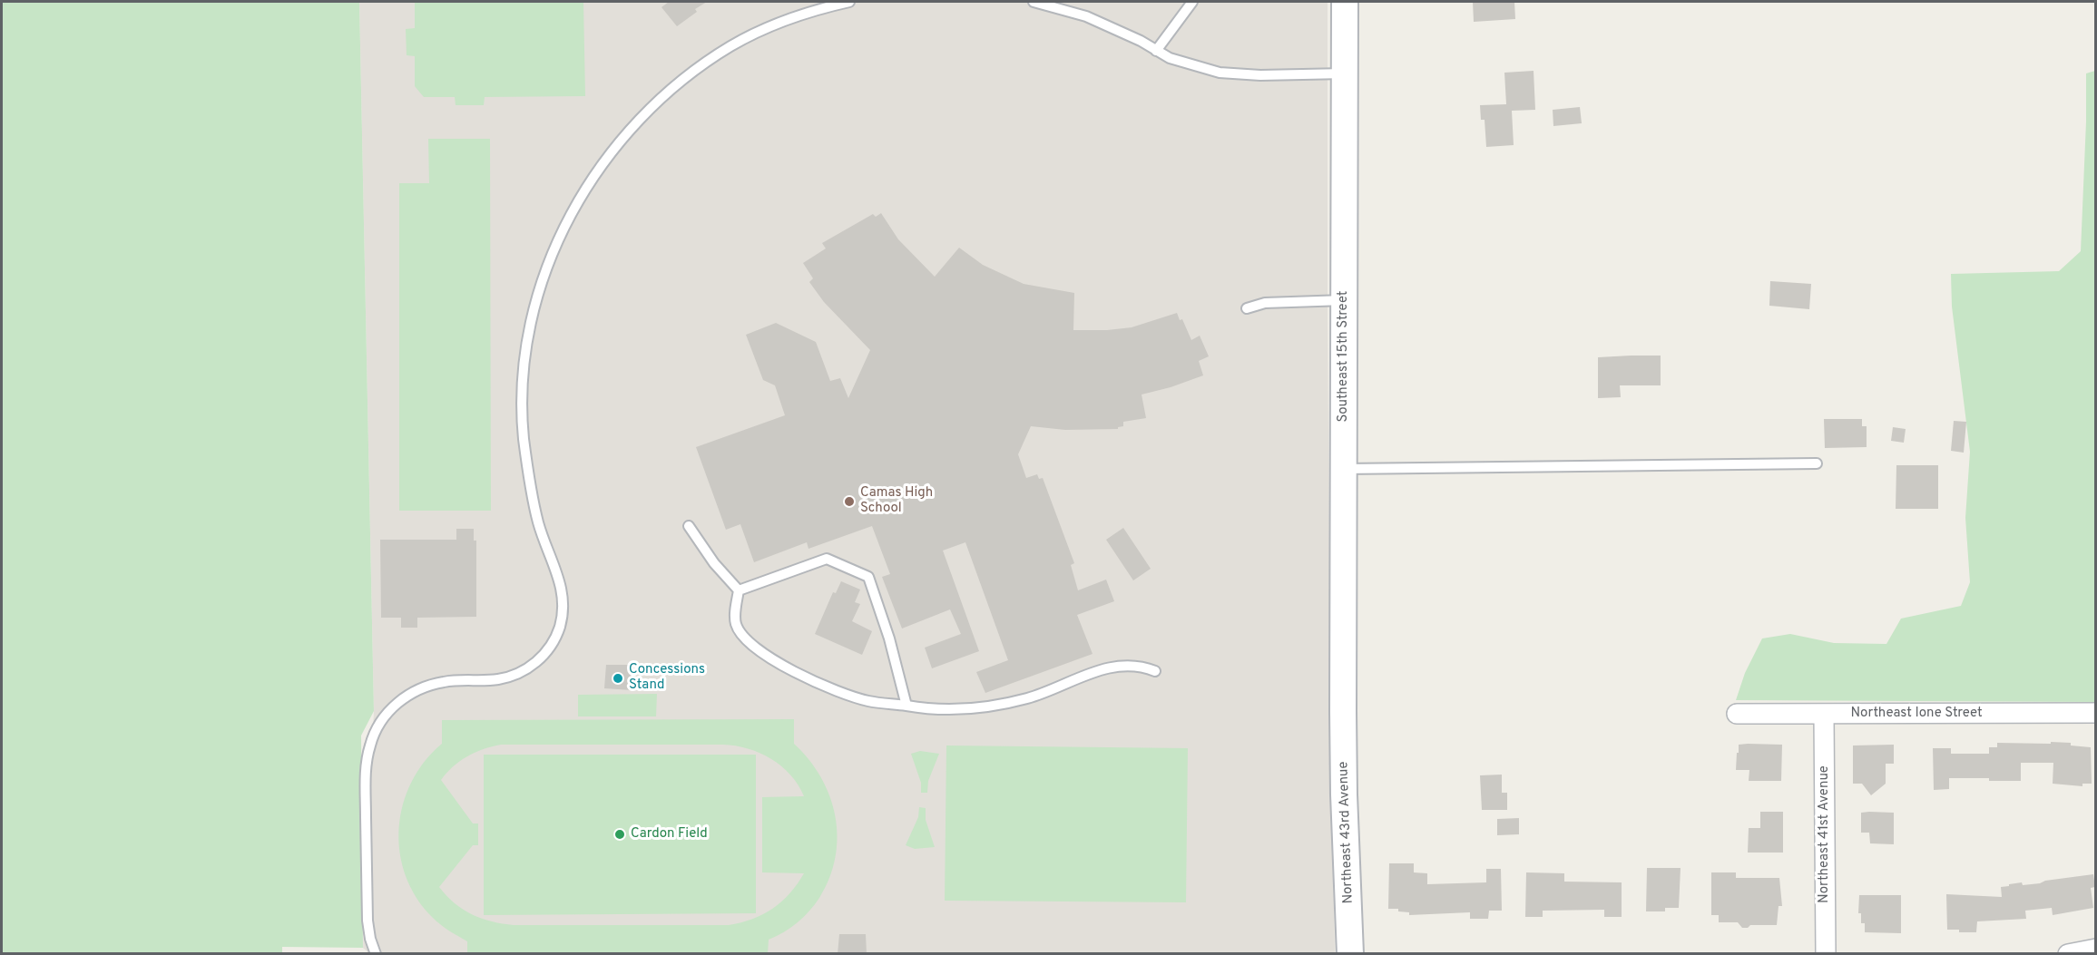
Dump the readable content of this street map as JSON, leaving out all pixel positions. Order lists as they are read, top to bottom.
{
  "streets": {
    "street": [
      "Southeast 15th Street",
      "Northeast Ione Street",
      "Northeast 43rd Avenue",
      "Northeast 41st Avenue"
    ]
  },
  "crossings": [
    ["Southeast 15th Street", "Northeast 43rd Avenue"],
    ["Northeast Ione Street", "Northeast 41st Avenue"]
  ],
  "places": ["Camas High School", "Concessions Stand", "Cardon Field"]
}
